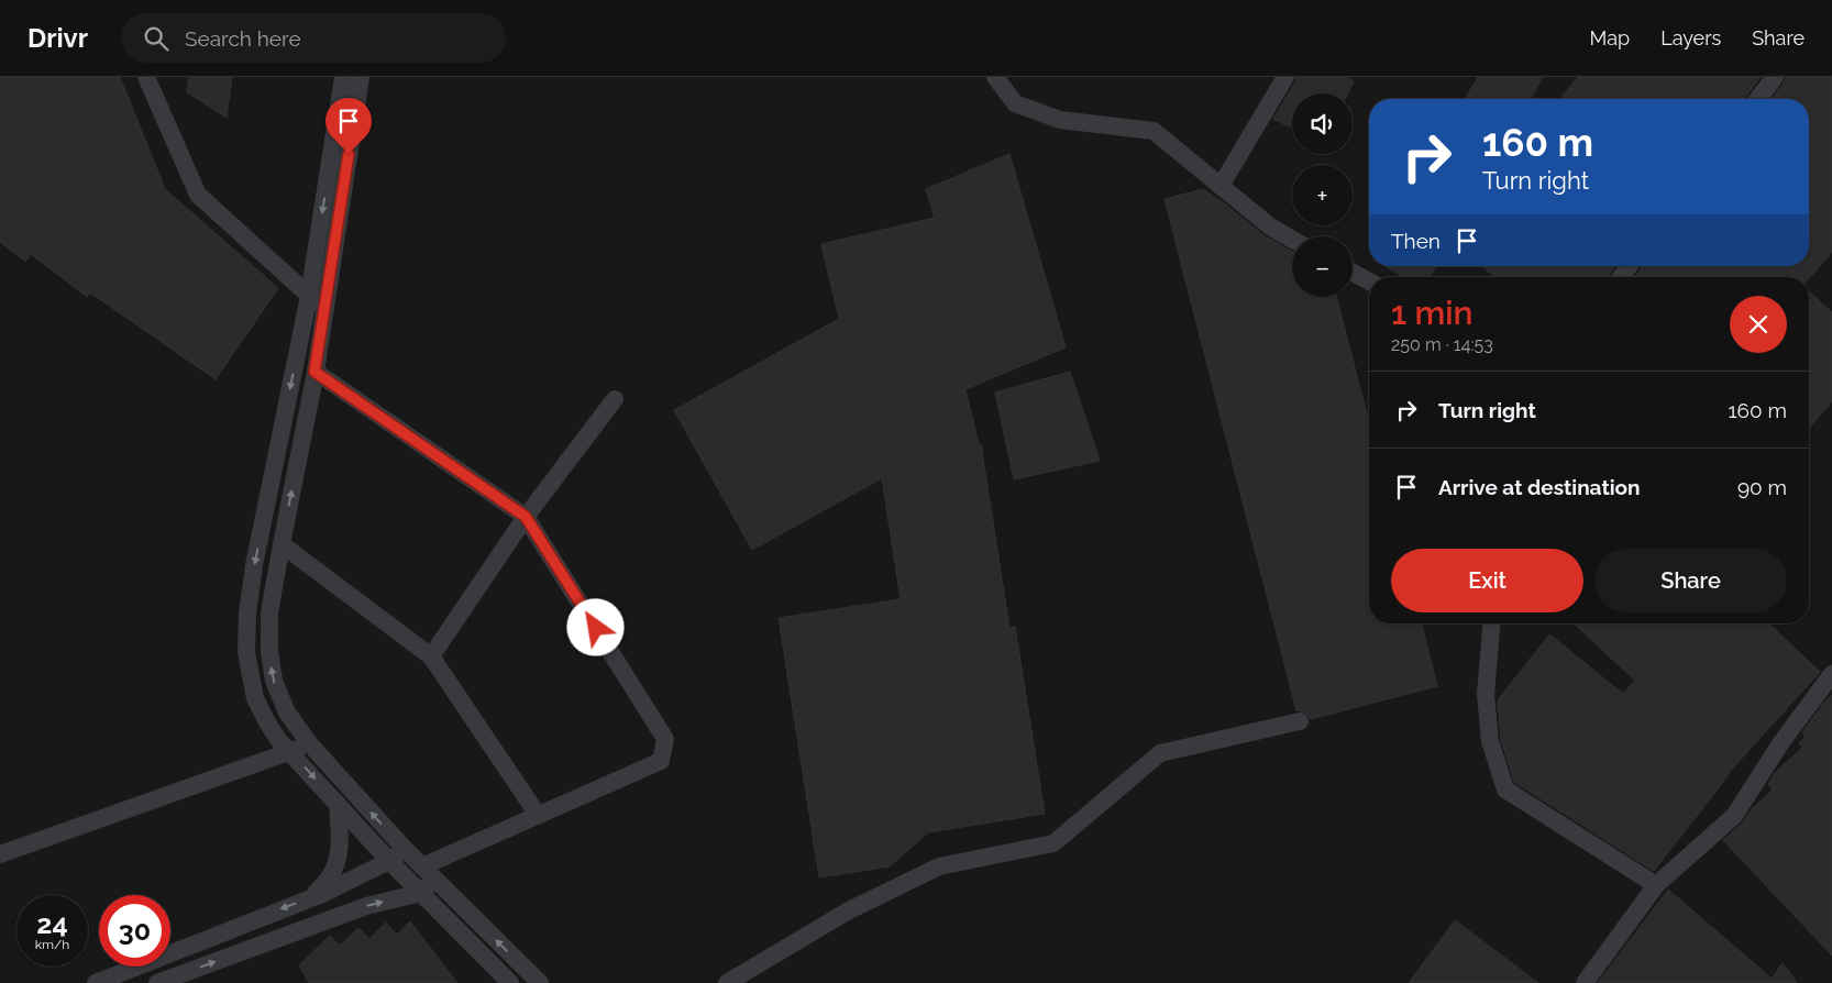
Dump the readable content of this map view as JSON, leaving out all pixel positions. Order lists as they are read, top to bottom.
{
  "page": {
    "header": "Drivr",
    "search": "Search here",
    "nav": ["Map", "Layers", "Share"],
    "map_buttons": ["+", "−"],
    "turn": ["160 m", "Turn right"],
    "then": "Then",
    "heading": ["1 min", "250 m · 14:53"],
    "list": [
      {
        "name": "Turn right",
        "value": "160 m"
      },
      {
        "name": "Arrive at destination",
        "value": "90 m"
      }
    ],
    "buttons": ["Exit", "Share"],
    "speed": "24 km/h",
    "limit": "30"
  }
}
